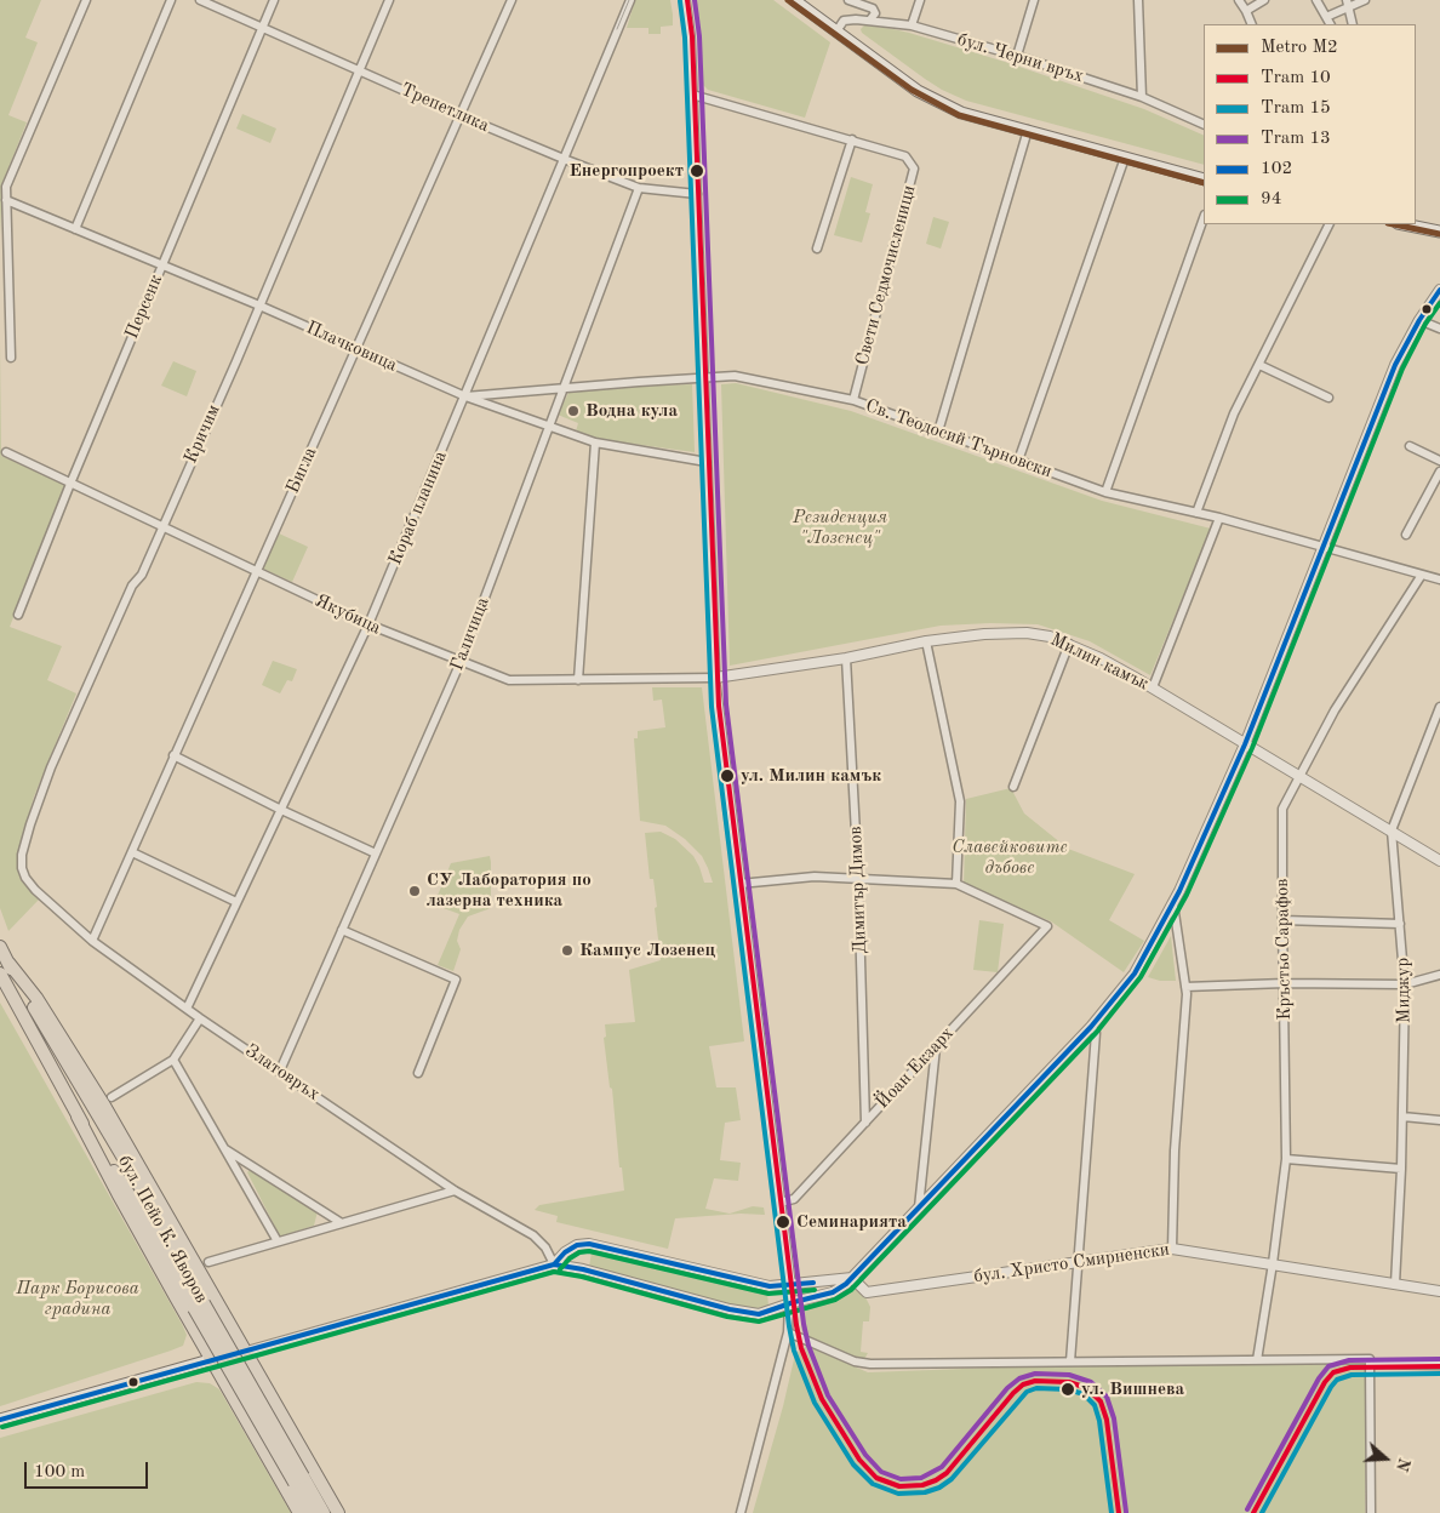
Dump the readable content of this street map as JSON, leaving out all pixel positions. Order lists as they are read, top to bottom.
{
  "streets": {
    "main road": ["бул. Пейо К. Яворов"],
    "street": [
      "бул. Черни връх",
      "Трепетлика",
      "Свети Седмочисленици",
      "Персенк",
      "Плачковица",
      "Кричим",
      "Св. Теодосий Търновски",
      "Бигла",
      "Кораб планина",
      "Якубица",
      "Галичица",
      "Милин камък",
      "Димитър Димов",
      "Кръстьо Сарафов",
      "Миджур",
      "Йоан Екзарх",
      "Златовръх",
      "бул. Христо Смирненски"
    ]
  },
  "crossings": [
    ["Трепетлика", "Персенк"],
    ["Трепетлика", "Кричим"],
    ["Трепетлика", "Бигла"],
    ["Трепетлика", "Кораб планина"],
    ["Трепетлика", "Галичица"],
    ["Свети Седмочисленици", "Св. Теодосий Търновски"],
    ["Персенк", "Плачковица"],
    ["Персенк", "Якубица"],
    ["Плачковица", "Кричим"],
    ["Плачковица", "Св. Теодосий Търновски"],
    ["Плачковица", "Бигла"],
    ["Плачковица", "Кораб планина"],
    ["Плачковица", "Галичица"],
    ["Кричим", "Якубица"],
    ["Кричим", "Златовръх"],
    ["Св. Теодосий Търновски", "Кораб планина"],
    ["Св. Теодосий Търновски", "Галичица"],
    ["Св. Теодосий Търновски", "Кръстьо Сарафов"],
    ["Бигла", "Якубица"],
    ["Бигла", "Златовръх"],
    ["Кораб планина", "Якубица"],
    ["Кораб планина", "Златовръх"],
    ["Якубица", "Галичица"],
    ["Якубица", "Милин камък"],
    ["Галичица", "Златовръх"],
    ["Милин камък", "Димитър Димов"],
    ["Милин камък", "Кръстьо Сарафов"],
    ["Милин камък", "Миджур"],
    ["Димитър Димов", "Йоан Екзарх"],
    ["Кръстьо Сарафов", "бул. Христо Смирненски"],
    ["Миджур", "бул. Христо Смирненски"]
  ],
  "parks": ["Резиденция \"Лозенец\"", "Славейковите дъбове", "Парк Борисова градина"],
  "places": [
    "Енергопроект",
    "Водна кула",
    "ул. Милин камък",
    "СУ Лаборатория по лазерна техника",
    "Кампус Лозенец",
    "Семинарията",
    "ул. Вишнева"
  ],
  "lines": [
    "metro line M2",
    "tram line 10",
    "tram line 13",
    "tram line 15",
    "transit line 102",
    "transit line 94"
  ],
  "legend": [
    "Metro M2",
    "Tram 10",
    "Tram 15",
    "Tram 13",
    "102",
    "94"
  ],
  "scale_bar": "100 m",
  "north": "right"
}
